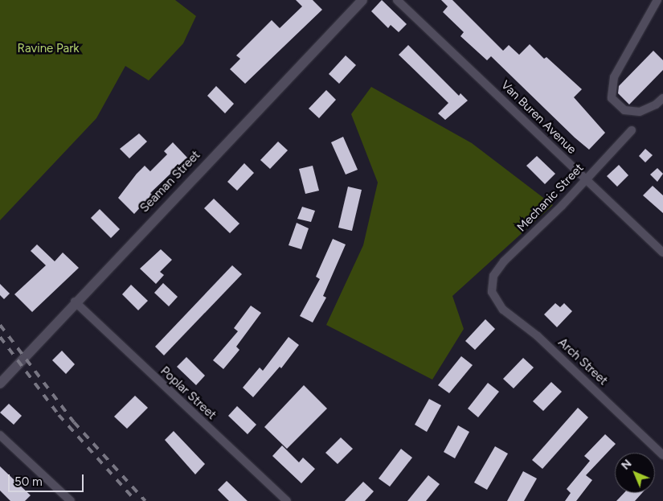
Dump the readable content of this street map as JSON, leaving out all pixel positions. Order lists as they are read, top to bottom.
{
  "streets": {
    "street": [
      "Van Buren Avenue",
      "Seaman Street",
      "Mechanic Street",
      "Arch Street",
      "Poplar Street"
    ]
  },
  "crossings": [
    ["Van Buren Avenue", "Mechanic Street"],
    ["Seaman Street", "Poplar Street"],
    ["Mechanic Street", "Arch Street"]
  ],
  "parks": ["Ravine Park"],
  "scale_bar": "50 m",
  "north": "top left"
}
